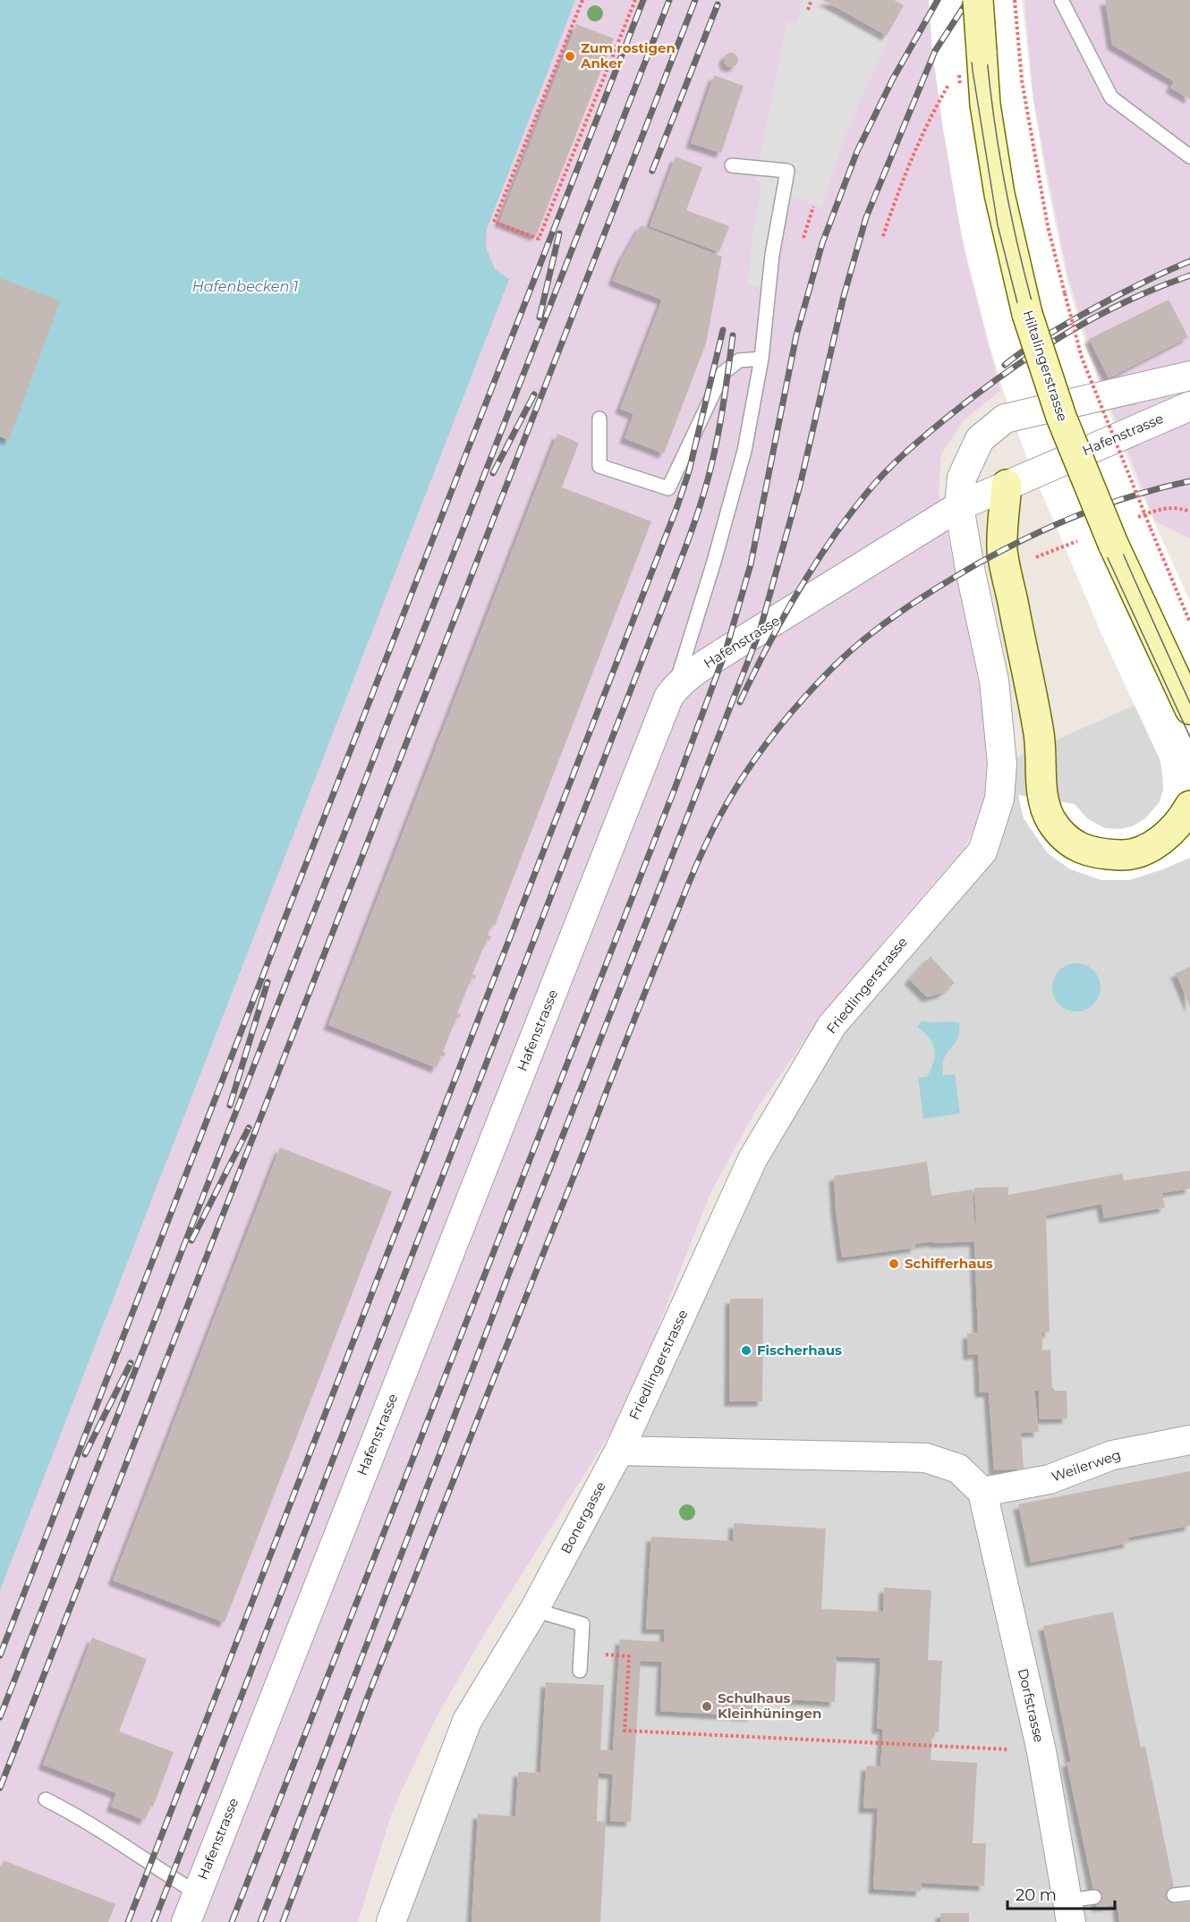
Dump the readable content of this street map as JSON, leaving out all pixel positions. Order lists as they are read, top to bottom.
{
  "streets": {
    "main road": ["Hiltalingerstrasse"],
    "street": [
      "Hafenstrasse",
      "Friedlingerstrasse",
      "Weilerweg",
      "Bonergasse",
      "Dorfstrasse"
    ]
  },
  "crossings": [
    ["Hafenstrasse", "Friedlingerstrasse"],
    ["Friedlingerstrasse", "Bonergasse"],
    ["Weilerweg", "Dorfstrasse"]
  ],
  "water": ["Hafenbecken 1"],
  "places": [
    "Zum rostigen Anker",
    "Schifferhaus",
    "Fischerhaus",
    "Schulhaus Kleinhüningen"
  ],
  "scale_bar": "20 m"
}
